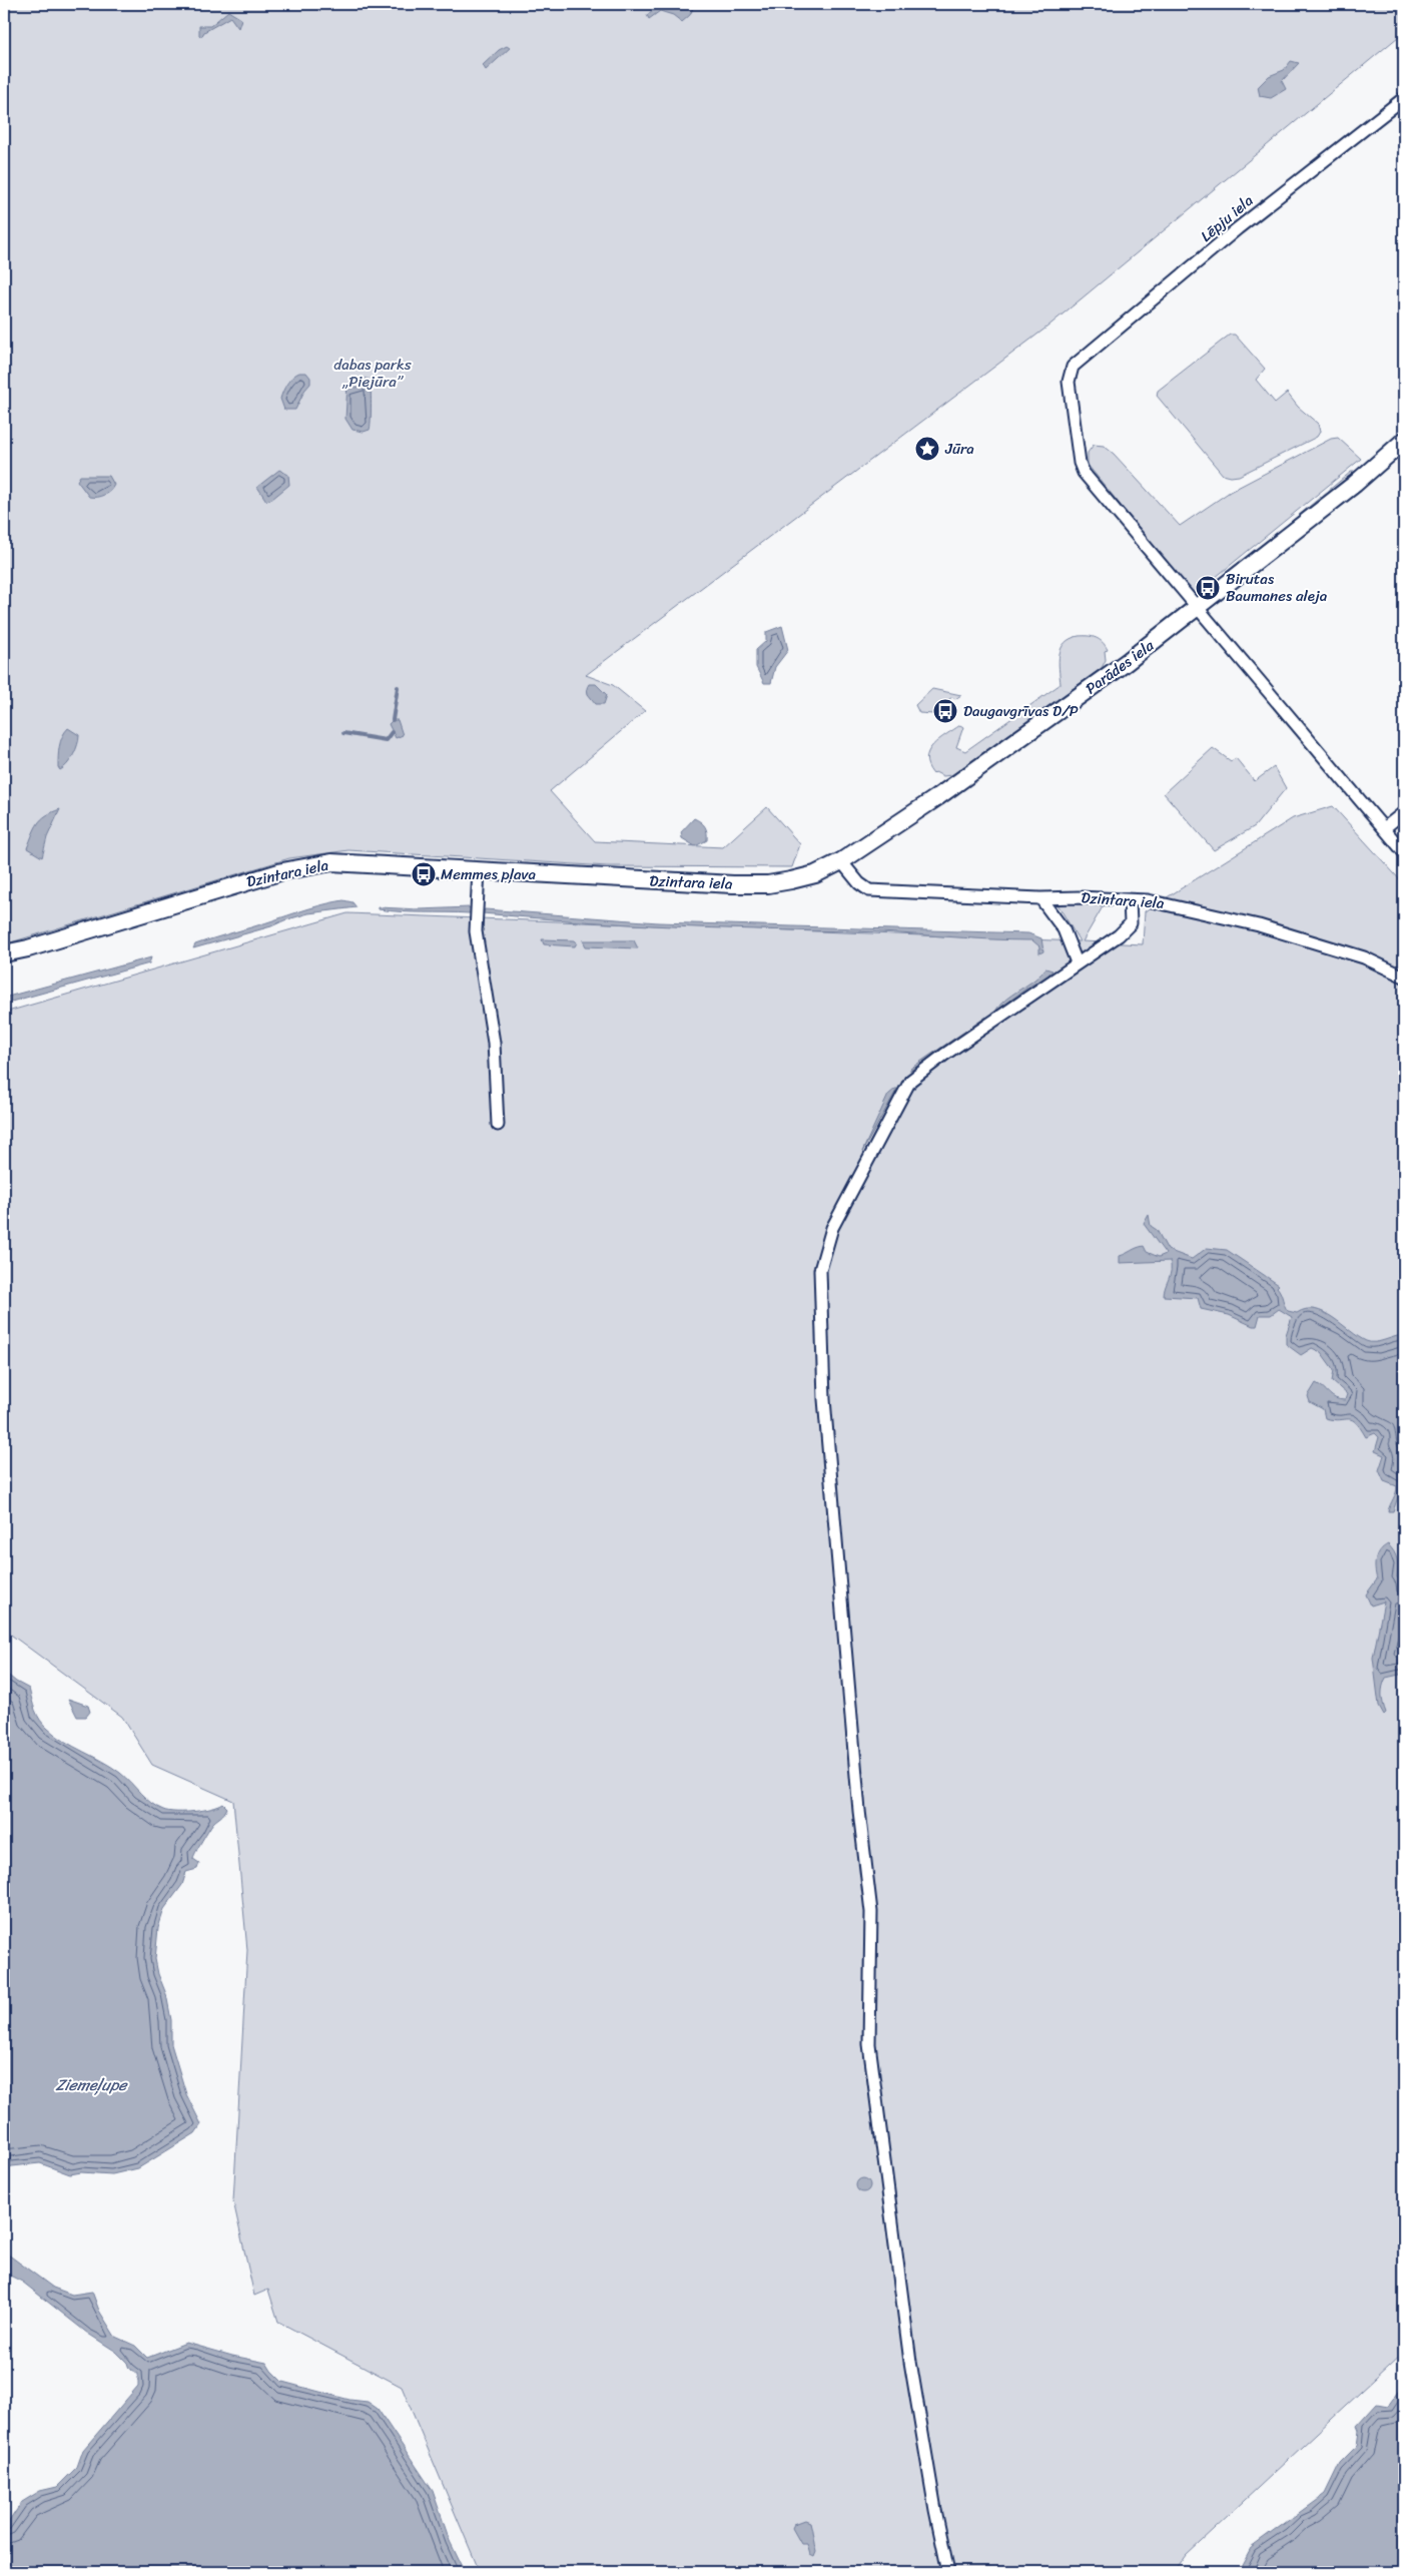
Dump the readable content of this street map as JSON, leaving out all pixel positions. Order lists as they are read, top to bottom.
{
  "streets": {
    "street": ["Lēpju iela", "Parādes iela", "Dzintara iela"]
  },
  "crossings": [
    ["Lēpju iela", "Parādes iela"],
    ["Parādes iela", "Dzintara iela"]
  ],
  "water": ["Ziemeļupe"],
  "parks": ["dabas parks „Piejūra”"],
  "places": {
    "place": ["Jūra"],
    "bus stop": ["Birutas Baumanes aleja", "Daugavgrīvas D/P", "Memmes pļava"]
  }
}
